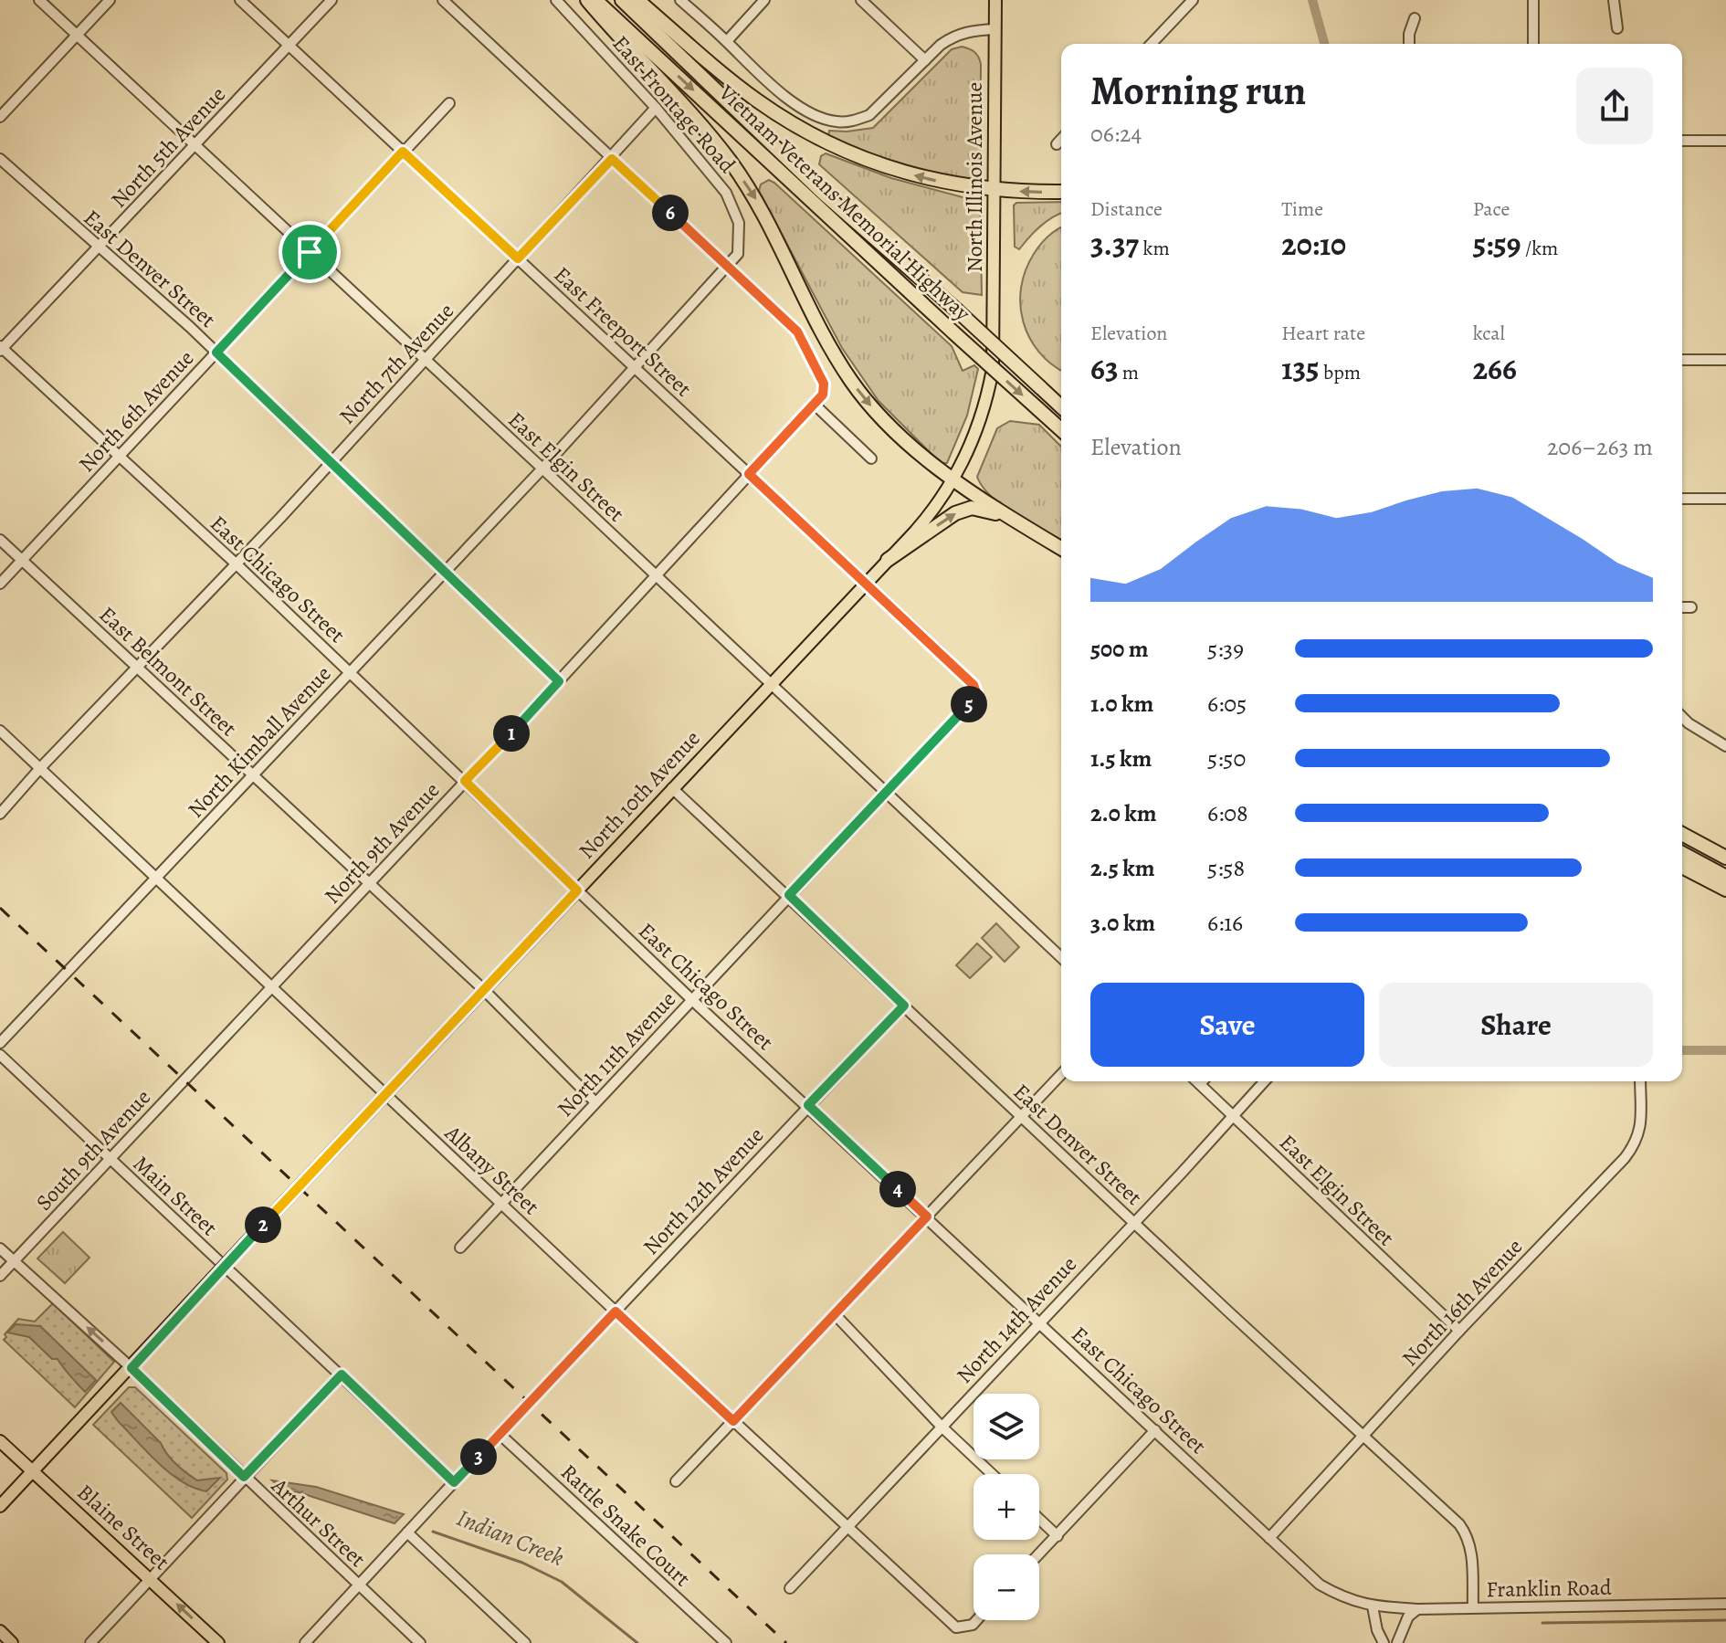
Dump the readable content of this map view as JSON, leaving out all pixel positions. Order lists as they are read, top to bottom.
{
  "streets": {
    "highway": ["Vietnam Veterans Memorial Highway"],
    "main road": ["North Illinois Avenue", "North 10th Avenue", "Blaine Street"],
    "street": [
      "East Frontage Road",
      "North 5th Avenue",
      "East Denver Street",
      "East Freeport Street",
      "North 7th Avenue",
      "North 6th Avenue",
      "East Elgin Street",
      "East Chicago Street",
      "East Belmont Street",
      "North Kimball Avenue",
      "North 9th Avenue",
      "North 11th Avenue",
      "South 9th Avenue",
      "Albany Street",
      "North 12th Avenue",
      "Main Street",
      "North 16th Avenue",
      "North 14th Avenue",
      "Arthur Street",
      "Rattle Snake Court",
      "Franklin Road"
    ]
  },
  "crossings": [
    ["East Frontage Road", "North 7th Avenue"],
    ["East Frontage Road", "North Kimball Avenue"],
    ["North 5th Avenue", "East Denver Street"],
    ["North 5th Avenue", "East Freeport Street"],
    ["North 5th Avenue", "East Elgin Street"],
    ["North 5th Avenue", "East Chicago Street"],
    ["North Illinois Avenue", "North 10th Avenue"],
    ["East Denver Street", "North 7th Avenue"],
    ["East Denver Street", "North 6th Avenue"],
    ["East Denver Street", "North Kimball Avenue"],
    ["East Denver Street", "North 10th Avenue"],
    ["East Denver Street", "North 9th Avenue"],
    ["East Denver Street", "North 11th Avenue"],
    ["East Denver Street", "North 12th Avenue"],
    ["East Denver Street", "North 16th Avenue"],
    ["East Denver Street", "North 14th Avenue"],
    ["East Denver Street", "Franklin Road"],
    ["East Freeport Street", "North 7th Avenue"],
    ["East Freeport Street", "North 6th Avenue"],
    ["East Freeport Street", "North Kimball Avenue"],
    ["East Freeport Street", "North 10th Avenue"],
    ["East Freeport Street", "North 9th Avenue"],
    ["East Freeport Street", "North 11th Avenue"],
    ["North 7th Avenue", "East Elgin Street"],
    ["North 7th Avenue", "East Chicago Street"],
    ["North 7th Avenue", "East Belmont Street"],
    ["North 7th Avenue", "Albany Street"],
    ["North 6th Avenue", "East Elgin Street"],
    ["North 6th Avenue", "East Chicago Street"],
    ["North 6th Avenue", "East Belmont Street"],
    ["East Elgin Street", "North Kimball Avenue"],
    ["East Elgin Street", "North 10th Avenue"],
    ["East Elgin Street", "North 9th Avenue"],
    ["East Elgin Street", "North 11th Avenue"],
    ["East Elgin Street", "North 16th Avenue"],
    ["East Elgin Street", "North 14th Avenue"],
    ["East Chicago Street", "North Kimball Avenue"],
    ["East Chicago Street", "North 10th Avenue"],
    ["East Chicago Street", "North 9th Avenue"],
    ["East Chicago Street", "North 11th Avenue"],
    ["East Chicago Street", "North 12th Avenue"],
    ["East Chicago Street", "North 16th Avenue"],
    ["East Chicago Street", "North 14th Avenue"],
    ["East Chicago Street", "Franklin Road"],
    ["East Belmont Street", "North Kimball Avenue"],
    ["East Belmont Street", "North 10th Avenue"],
    ["East Belmont Street", "North 9th Avenue"],
    ["East Belmont Street", "North 11th Avenue"],
    ["North Kimball Avenue", "Albany Street"],
    ["North 10th Avenue", "Arthur Street"],
    ["North 10th Avenue", "Blaine Street"],
    ["North 9th Avenue", "South 9th Avenue"],
    ["North 9th Avenue", "Albany Street"],
    ["North 11th Avenue", "Albany Street"],
    ["South 9th Avenue", "Main Street"],
    ["South 9th Avenue", "Arthur Street"],
    ["Albany Street", "North 12th Avenue"],
    ["Albany Street", "North 14th Avenue"],
    ["North 12th Avenue", "Main Street"],
    ["North 12th Avenue", "Arthur Street"],
    ["North 12th Avenue", "Rattle Snake Court"]
  ],
  "water": ["Indian Creek"],
  "page": {
    "heading": ["Morning run", "06:24"],
    "stats": [
      ["Distance", "3.37 km"],
      ["Time", "20:10"],
      ["Pace", "5:59 /km"],
      ["Elevation", "63 m"],
      ["Heart rate", "135 bpm"],
      ["kcal", "266"]
    ],
    "pins": [
      "6",
      "5",
      "1",
      "4",
      "2",
      "3"
    ],
    "chart": ["Elevation", "206–263 m"],
    "list": [
      {
        "name": "500 m",
        "note": "5:39"
      },
      {
        "name": "1.0 km",
        "note": "6:05"
      },
      {
        "name": "1.5 km",
        "note": "5:50"
      },
      {
        "name": "2.0 km",
        "note": "6:08"
      },
      {
        "name": "2.5 km",
        "note": "5:58"
      },
      {
        "name": "3.0 km",
        "note": "6:16"
      }
    ],
    "buttons": ["Save", "Share"],
    "map_buttons": ["+", "−"]
  }
}
